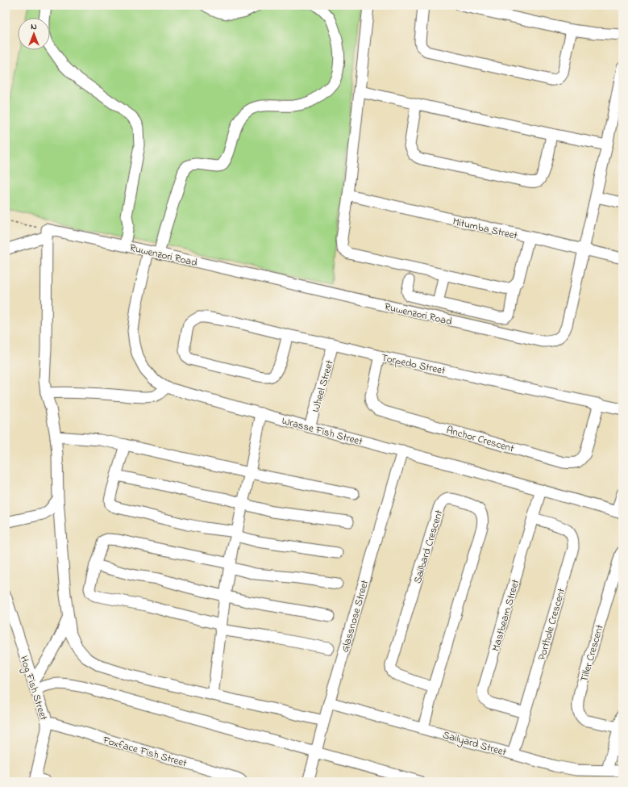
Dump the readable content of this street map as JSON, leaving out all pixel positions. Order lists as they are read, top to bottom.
{
  "streets": {
    "street": [
      "Mitumba Street",
      "Ruwenzori Road",
      "Torpedo Street",
      "Wheel Street",
      "Wrasse Fish Street",
      "Anchor Crescent",
      "Sailbard Crescent",
      "Mastbeam Street",
      "Glassnose Street",
      "Porthole Crescent",
      "Tiller Crescent",
      "Hog Fish Street",
      "Sailyard Street",
      "Foxface Fish Street"
    ]
  },
  "crossings": [
    ["Mitumba Street", "Ruwenzori Road"],
    ["Ruwenzori Road", "Wrasse Fish Street"],
    ["Torpedo Street", "Wheel Street"],
    ["Torpedo Street", "Anchor Crescent"],
    ["Wheel Street", "Wrasse Fish Street"],
    ["Wrasse Fish Street", "Mastbeam Street"],
    ["Wrasse Fish Street", "Glassnose Street"],
    ["Sailbard Crescent", "Sailyard Street"],
    ["Mastbeam Street", "Porthole Crescent"],
    ["Glassnose Street", "Sailyard Street"],
    ["Porthole Crescent", "Sailyard Street"],
    ["Hog Fish Street", "Foxface Fish Street"]
  ],
  "north": "top"
}
